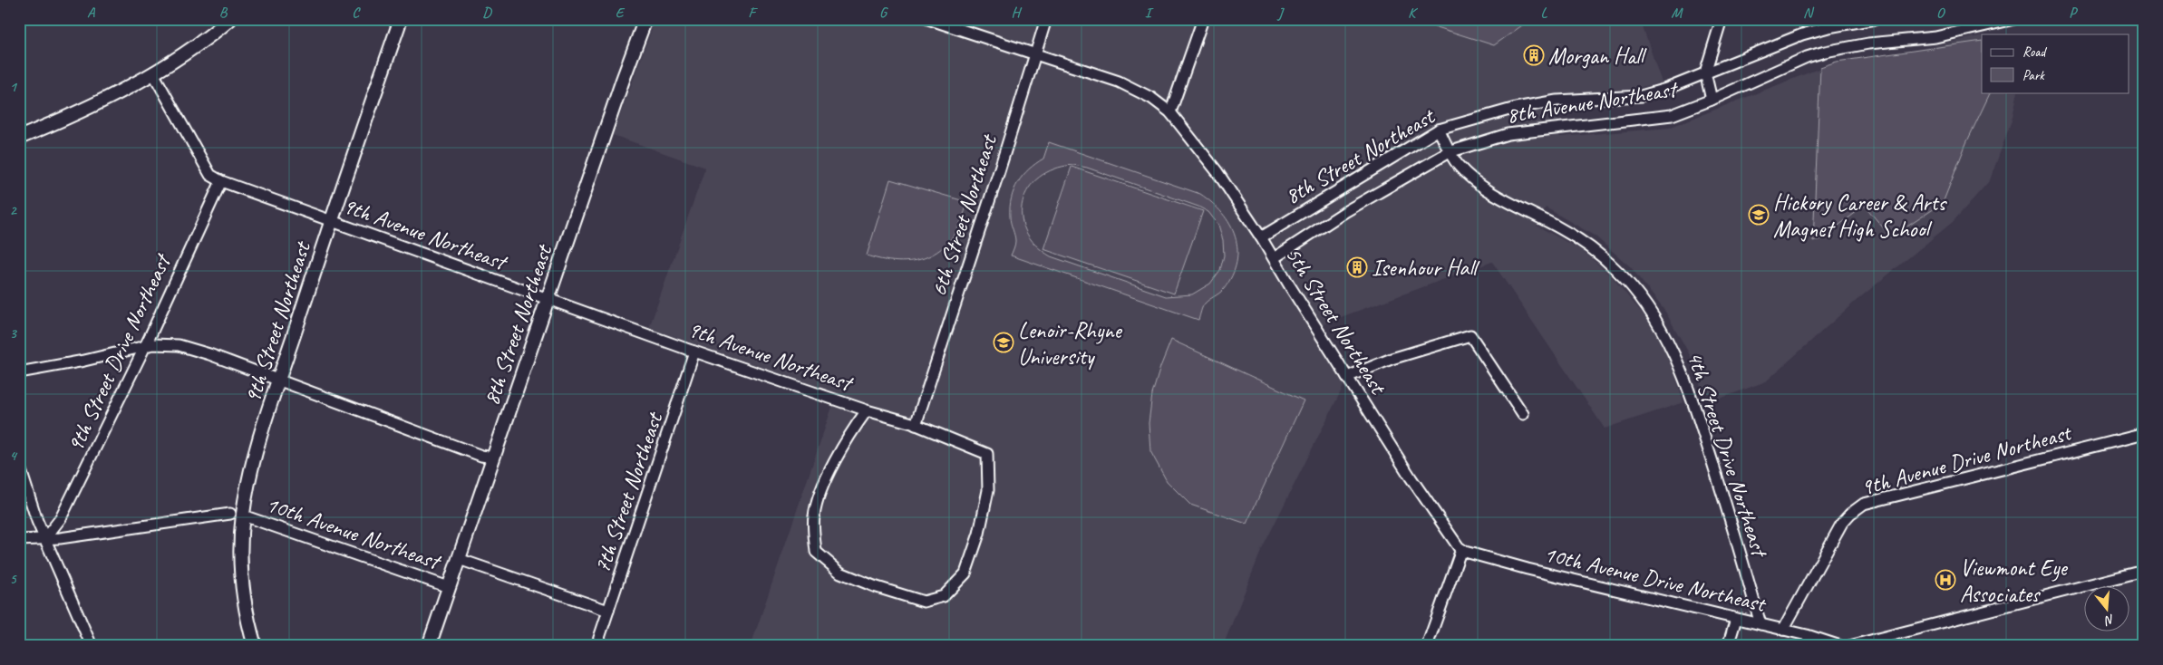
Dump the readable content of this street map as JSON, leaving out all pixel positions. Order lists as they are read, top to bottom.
{
  "streets": {
    "main road": ["8th Street Northeast", "9th Street Northeast"],
    "street": [
      "8th Avenue Northeast",
      "6th Street Northeast",
      "9th Avenue Northeast",
      "5th Street Northeast",
      "9th Street Drive Northeast",
      "4th Street Drive Northeast",
      "9th Avenue Drive Northeast",
      "7th Street Northeast",
      "10th Avenue Northeast",
      "10th Avenue Drive Northeast"
    ]
  },
  "crossings": [
    ["8th Avenue Northeast", "5th Street Northeast"],
    ["8th Avenue Northeast", "4th Street Drive Northeast"],
    ["8th Street Northeast", "9th Avenue Northeast"],
    ["8th Street Northeast", "5th Street Northeast"],
    ["8th Street Northeast", "4th Street Drive Northeast"],
    ["8th Street Northeast", "10th Avenue Northeast"],
    ["6th Street Northeast", "9th Avenue Northeast"],
    ["6th Street Northeast", "5th Street Northeast"],
    ["9th Avenue Northeast", "9th Street Northeast"],
    ["9th Avenue Northeast", "9th Street Drive Northeast"],
    ["9th Avenue Northeast", "7th Street Northeast"],
    ["5th Street Northeast", "10th Avenue Drive Northeast"],
    ["9th Street Northeast", "10th Avenue Northeast"],
    ["9th Street Drive Northeast", "10th Avenue Northeast"],
    ["4th Street Drive Northeast", "10th Avenue Drive Northeast"],
    ["9th Avenue Drive Northeast", "10th Avenue Drive Northeast"],
    ["7th Street Northeast", "10th Avenue Northeast"]
  ],
  "places": {
    "building": ["Morgan Hall", "Isenhour Hall"],
    "school or university": ["Hickory Career & Arts Magnet High School", "Lenoir-Rhyne University"],
    "hospital": ["Viewmont Eye Associates"]
  },
  "legend": ["Road", "Park"],
  "north": "bottom",
  "grid": {
    "columns": [
      "A",
      "B",
      "C",
      "D",
      "E",
      "F",
      "G",
      "H",
      "I",
      "J",
      "K",
      "L",
      "M",
      "N",
      "O",
      "P"
    ],
    "rows": [
      "1",
      "2",
      "3",
      "4",
      "5"
    ]
  }
}
